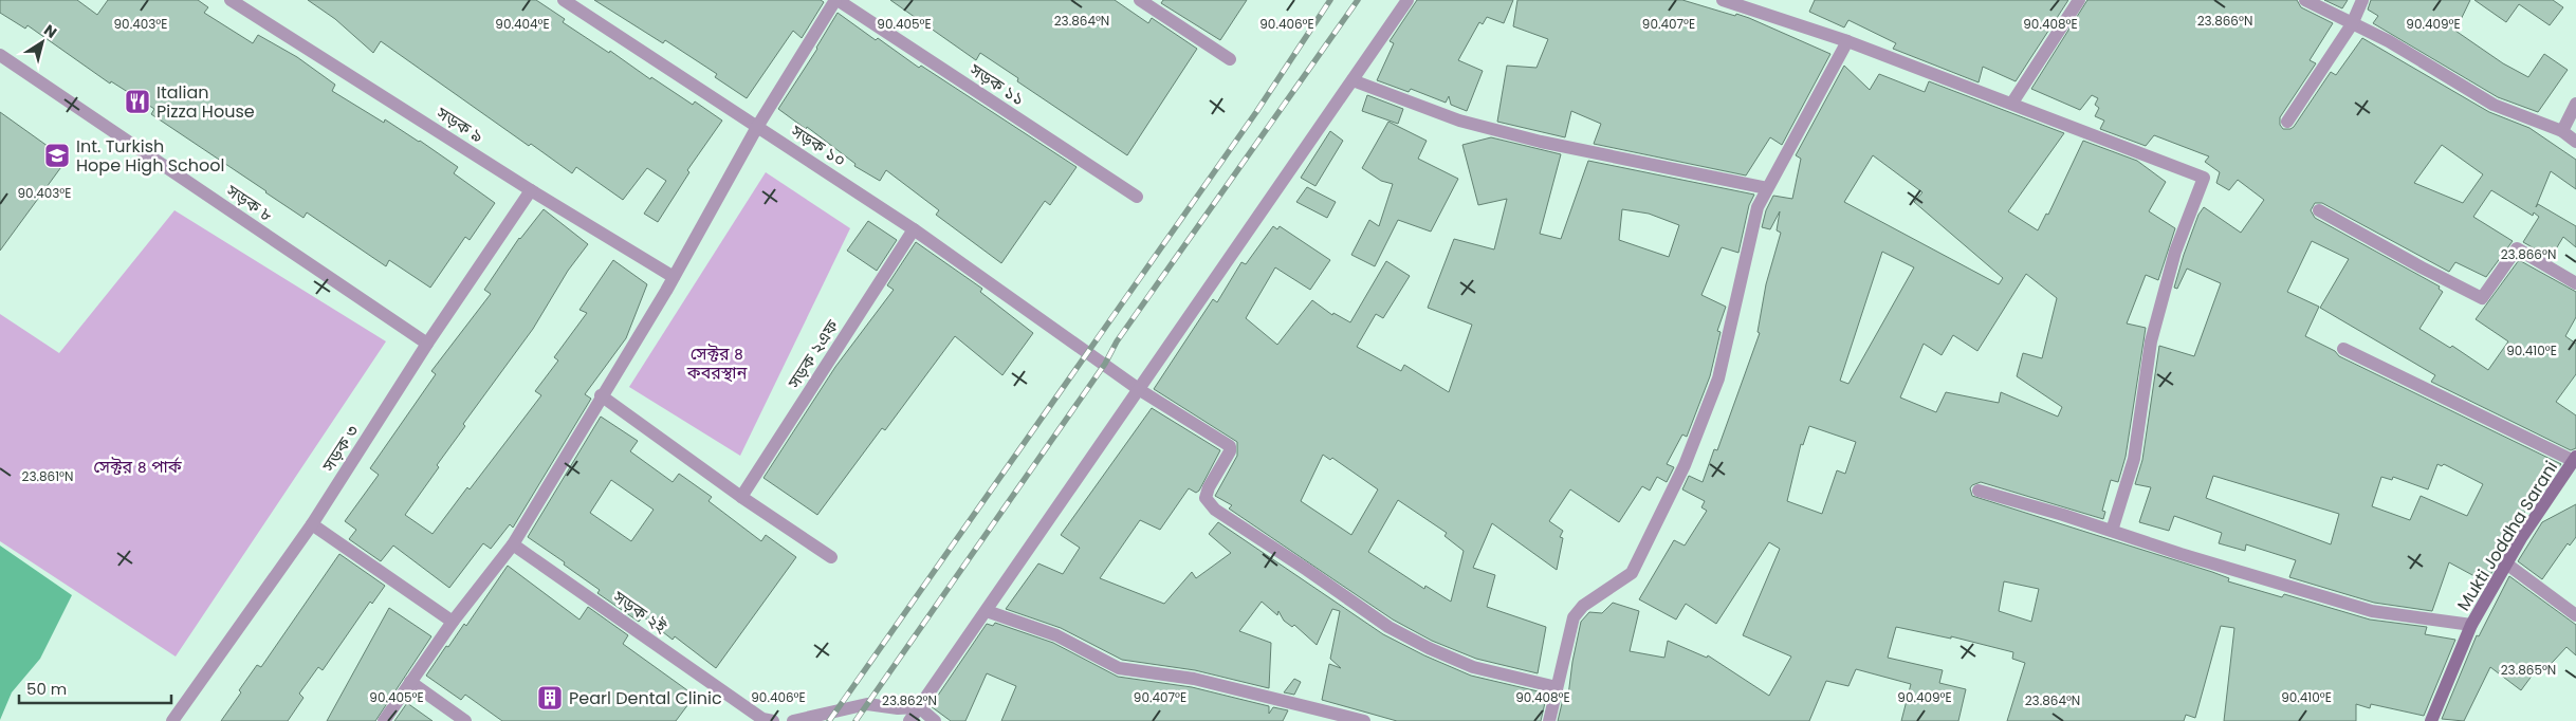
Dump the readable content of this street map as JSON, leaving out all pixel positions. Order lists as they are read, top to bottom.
{
  "streets": {
    "street": [
      "সড়ক ১১",
      "সড়ক ৯",
      "সড়ক ১০",
      "সড়ক ৮",
      "সড়ক ২এফ",
      "সড়ক ৩",
      "Mukti Joddha Sarani",
      "সড়ক ২ই"
    ]
  },
  "crossings": [
    ["সড়ক ৯", "সড়ক ৩"],
    ["সড়ক ১০", "সড়ক ২এফ"],
    ["সড়ক ৮", "সড়ক ৩"]
  ],
  "parks": ["সেক্টর ৪ কবরস্থান", "সেক্টর ৪ পার্ক"],
  "places": {
    "restaurant": ["Italian Pizza House"],
    "school or university": ["Int. Turkish Hope High School"],
    "building": ["Pearl Dental Clinic"]
  },
  "scale_bar": "50 m",
  "north": "top right",
  "coordinates": [
    "23.864°N",
    "23.866°N",
    "90.403°E",
    "90.405°E",
    "90.406°E",
    "90.407°E",
    "90.408°E",
    "90.409°E",
    "90.404°E",
    "90.410°E",
    "23.861°N",
    "23.865°N",
    "23.862°N"
  ]
}
